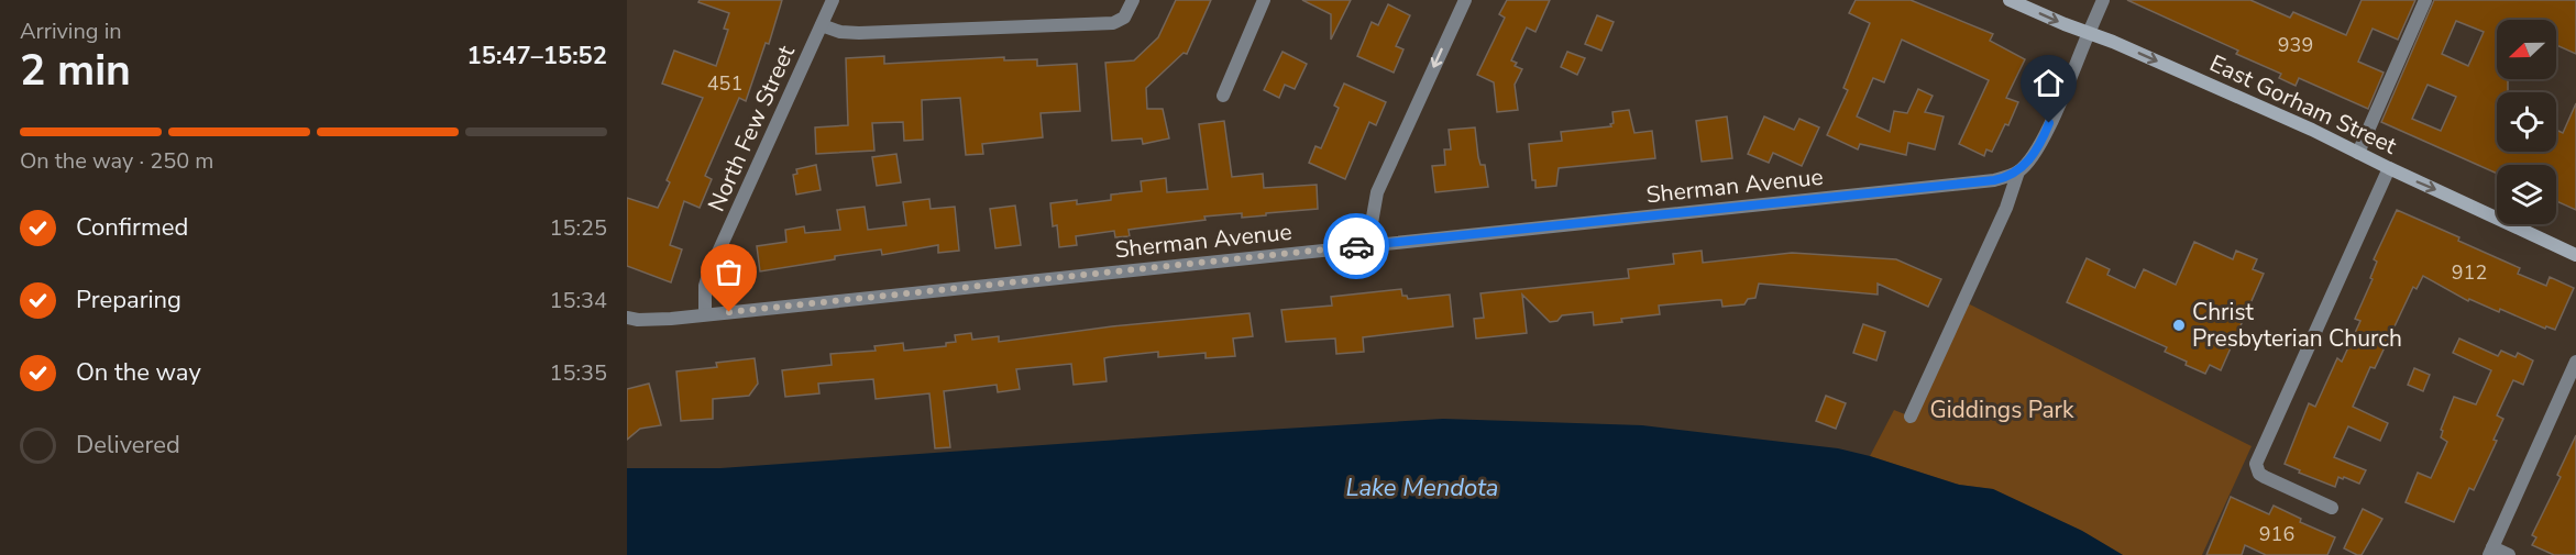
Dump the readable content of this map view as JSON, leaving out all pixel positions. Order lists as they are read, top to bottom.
{
  "streets": {
    "main road": ["East Gorham Street"],
    "street": ["North Few Street", "Sherman Avenue"]
  },
  "crossings": [
    ["North Few Street", "Sherman Avenue"]
  ],
  "one_way": ["East Gorham Street"],
  "water": ["Lake Mendota"],
  "parks": ["Giddings Park"],
  "places": ["Christ Presbyterian Church"],
  "house_numbers": [
    "939",
    "451",
    "912",
    "916"
  ],
  "north": "left",
  "page": {
    "heading": ["2 min", "Arriving in", "15:47–15:52"],
    "bar": "On the way · 250 m",
    "list": [
      ["Confirmed", "15:25"],
      ["Preparing", "15:34"],
      ["On the way", "15:35"],
      "Delivered"
    ]
  }
}
